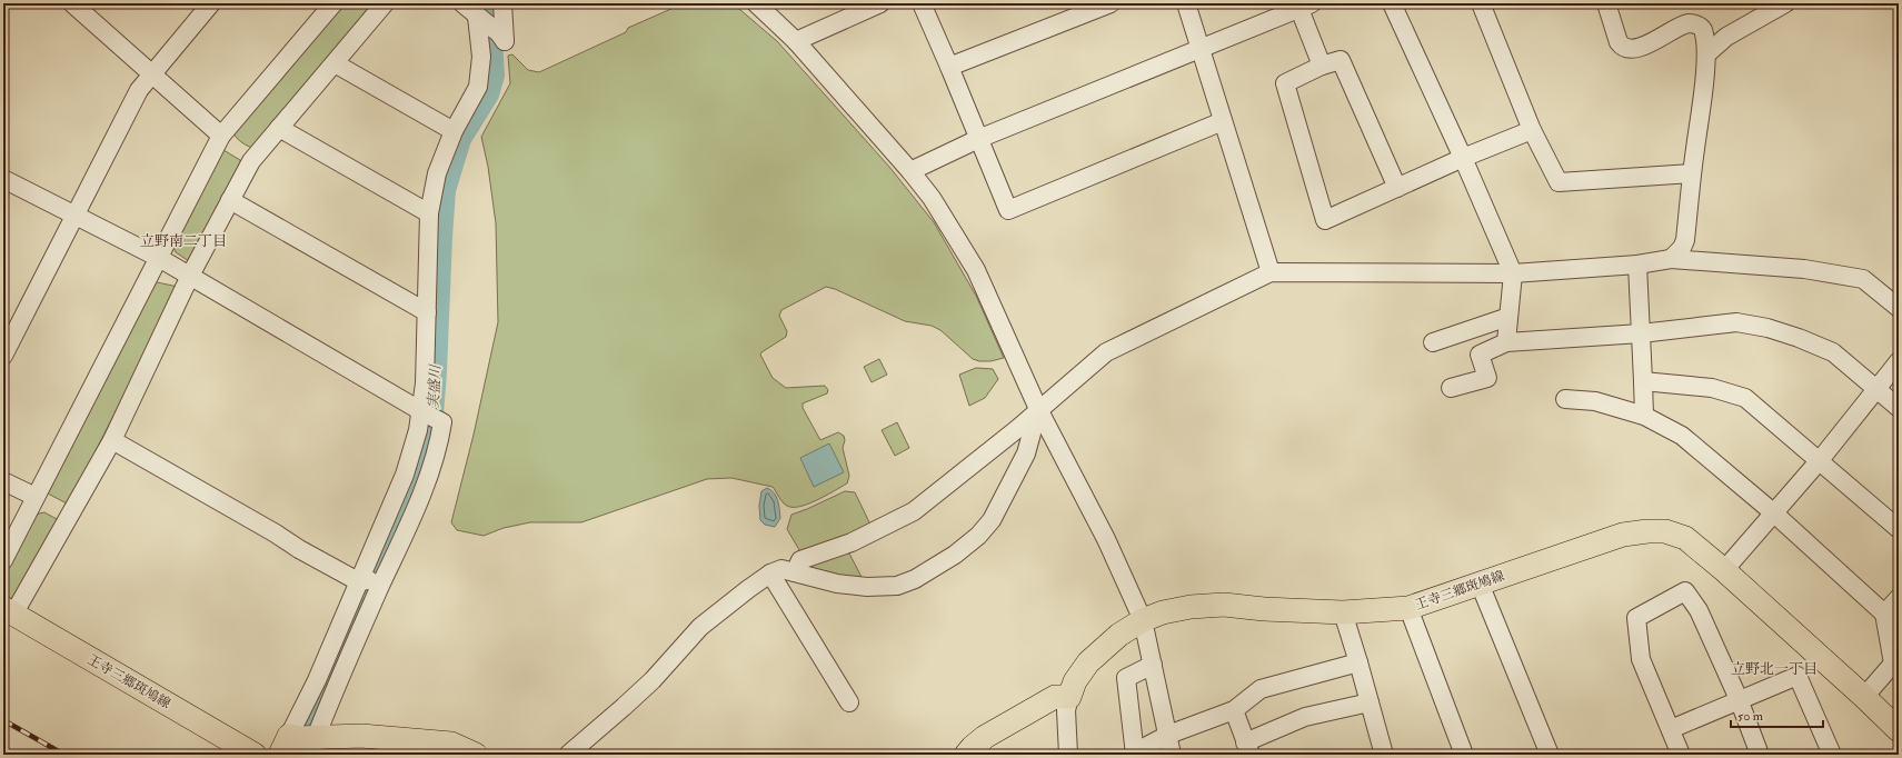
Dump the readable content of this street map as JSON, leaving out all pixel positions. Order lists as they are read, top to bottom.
{
  "streets": {
    "main road": ["王寺三郷斑鳩線"]
  },
  "districts": ["立野南二丁目", "立野北一丁目"],
  "water": ["実盛川"],
  "scale_bar": "50 m"
}
